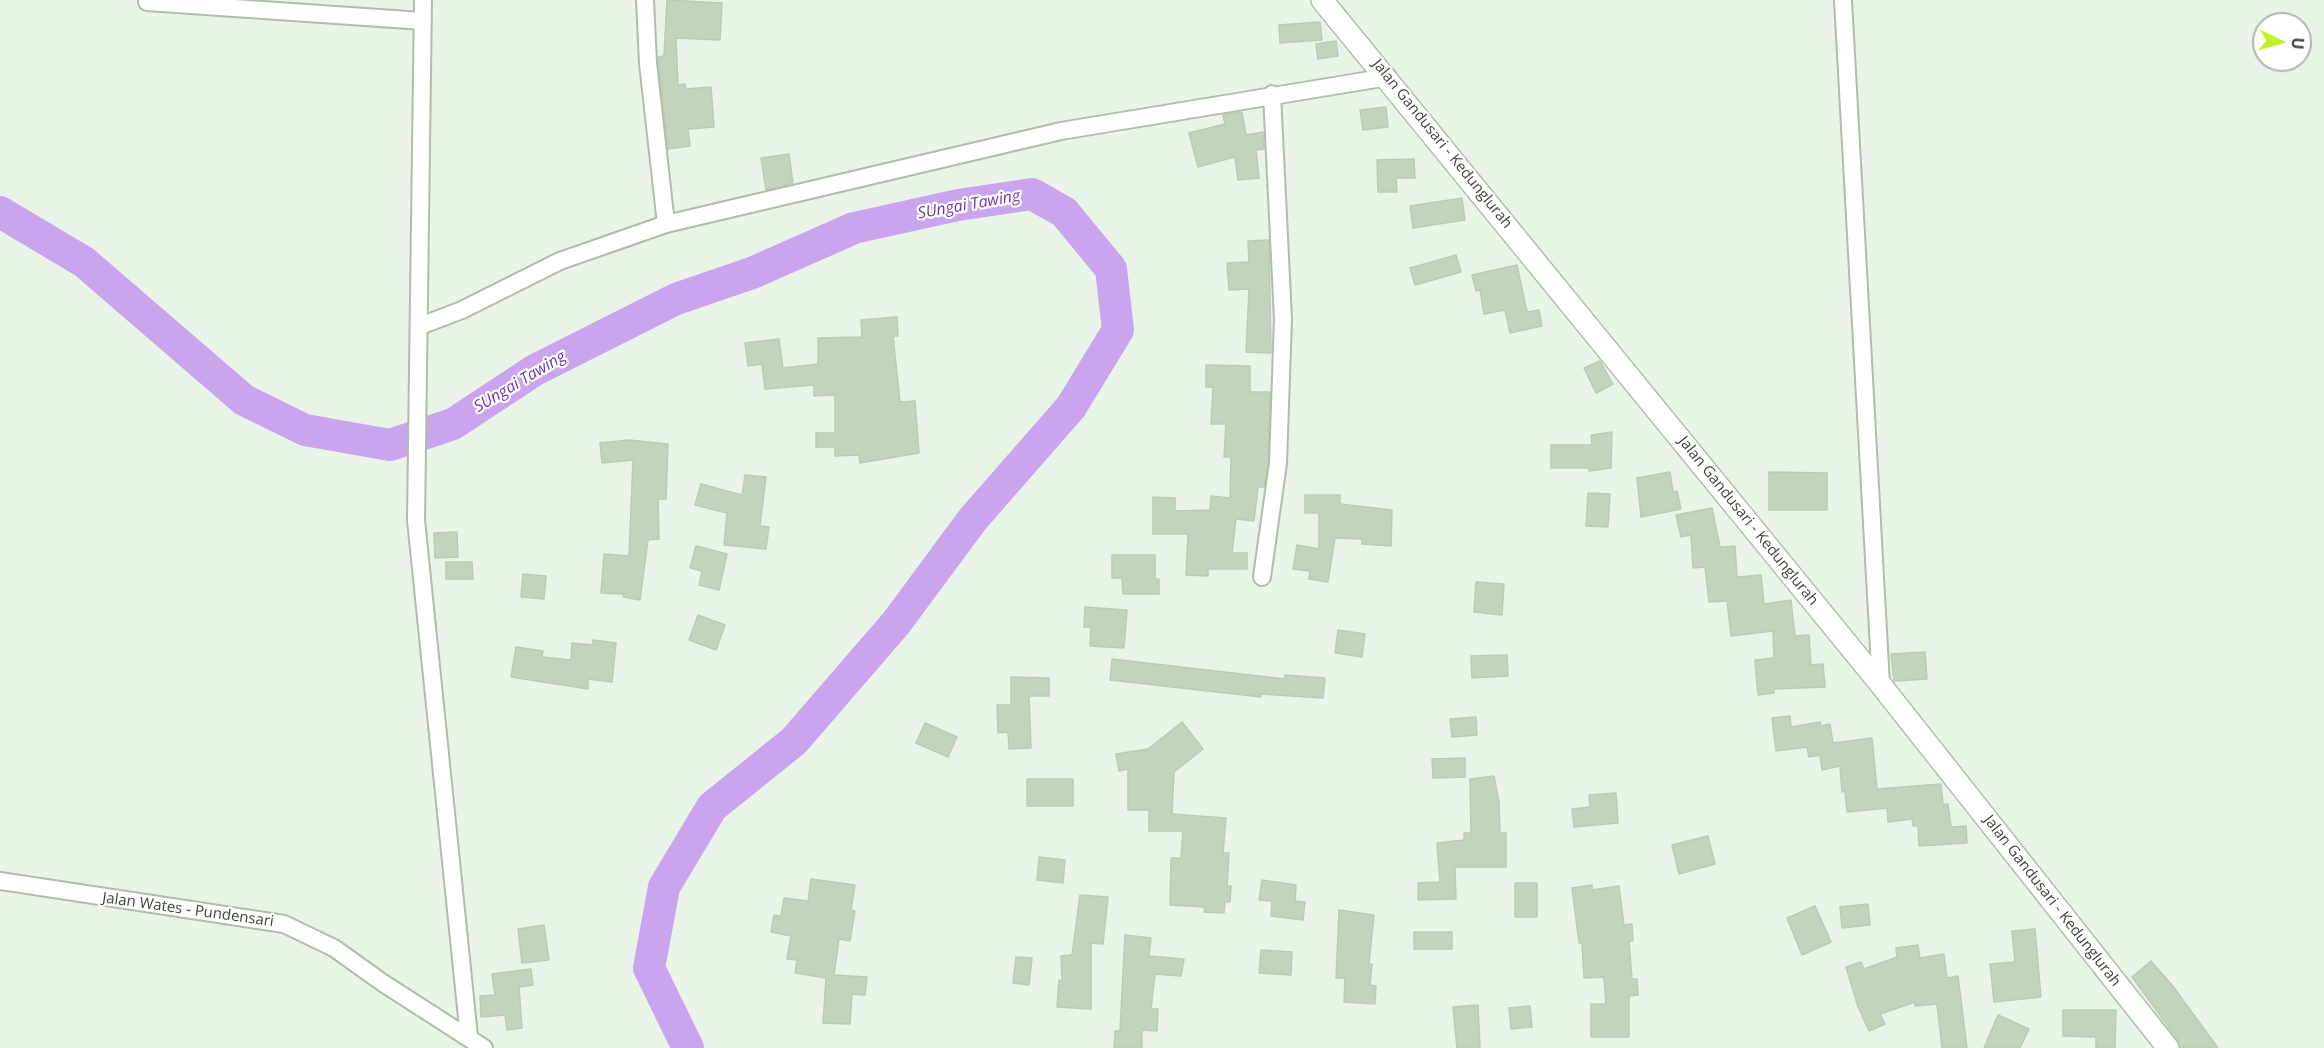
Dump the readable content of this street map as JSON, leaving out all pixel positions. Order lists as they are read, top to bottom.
{
  "streets": {
    "street": ["Jalan Gandusari - Kedunglurah", "Jalan Wates - Pundensari"]
  },
  "water": ["SUngai Tawing"],
  "north": "right"
}
